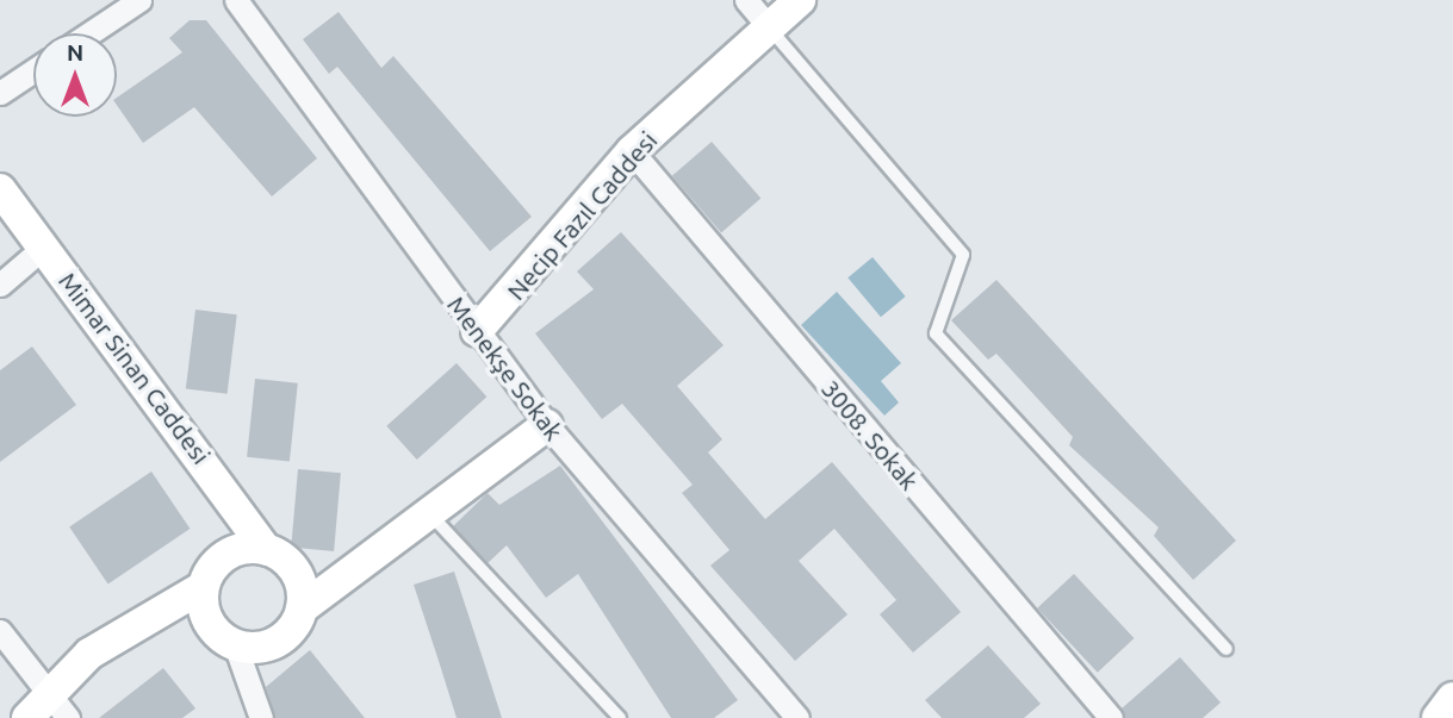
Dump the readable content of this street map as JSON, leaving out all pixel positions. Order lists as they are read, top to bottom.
{
  "streets": {
    "street": [
      "Necip Fazıl Caddesi",
      "Mimar Sinan Caddesi",
      "Menekşe Sokak",
      "3008. Sokak"
    ]
  },
  "crossings": [
    ["Necip Fazıl Caddesi", "Menekşe Sokak"],
    ["Necip Fazıl Caddesi", "3008. Sokak"]
  ],
  "north": "top"
}
